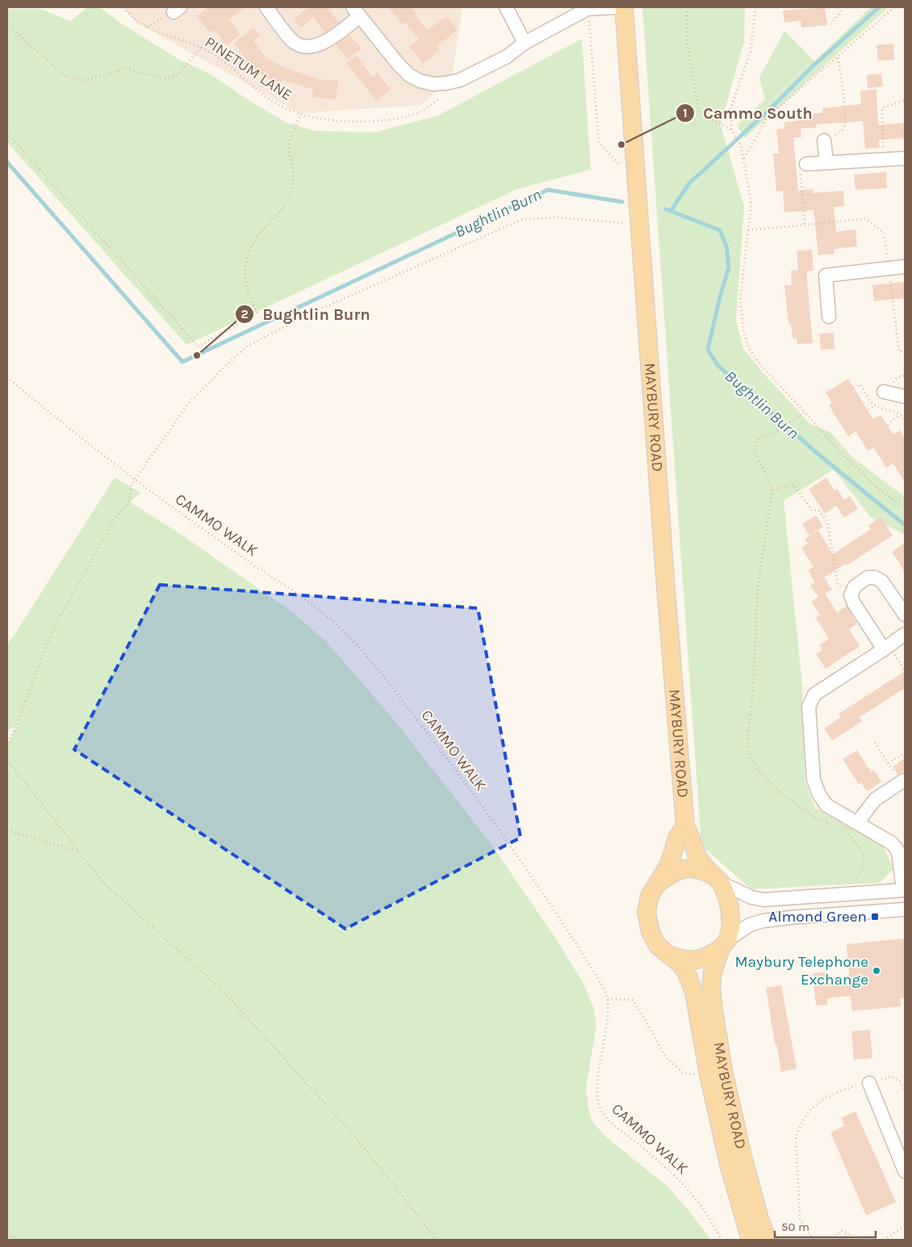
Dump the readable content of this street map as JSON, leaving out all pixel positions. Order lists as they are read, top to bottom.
{
  "streets": {
    "main road": ["MAYBURY ROAD"],
    "path": ["PINETUM LANE", "CAMMO WALK"]
  },
  "water": ["Bughtlin Burn"],
  "places": {
    "other": ["Cammo South", "Bughtlin Burn", "Maybury Telephone Exchange"],
    "transit": ["Almond Green"]
  },
  "scale_bar": "50 m"
}
